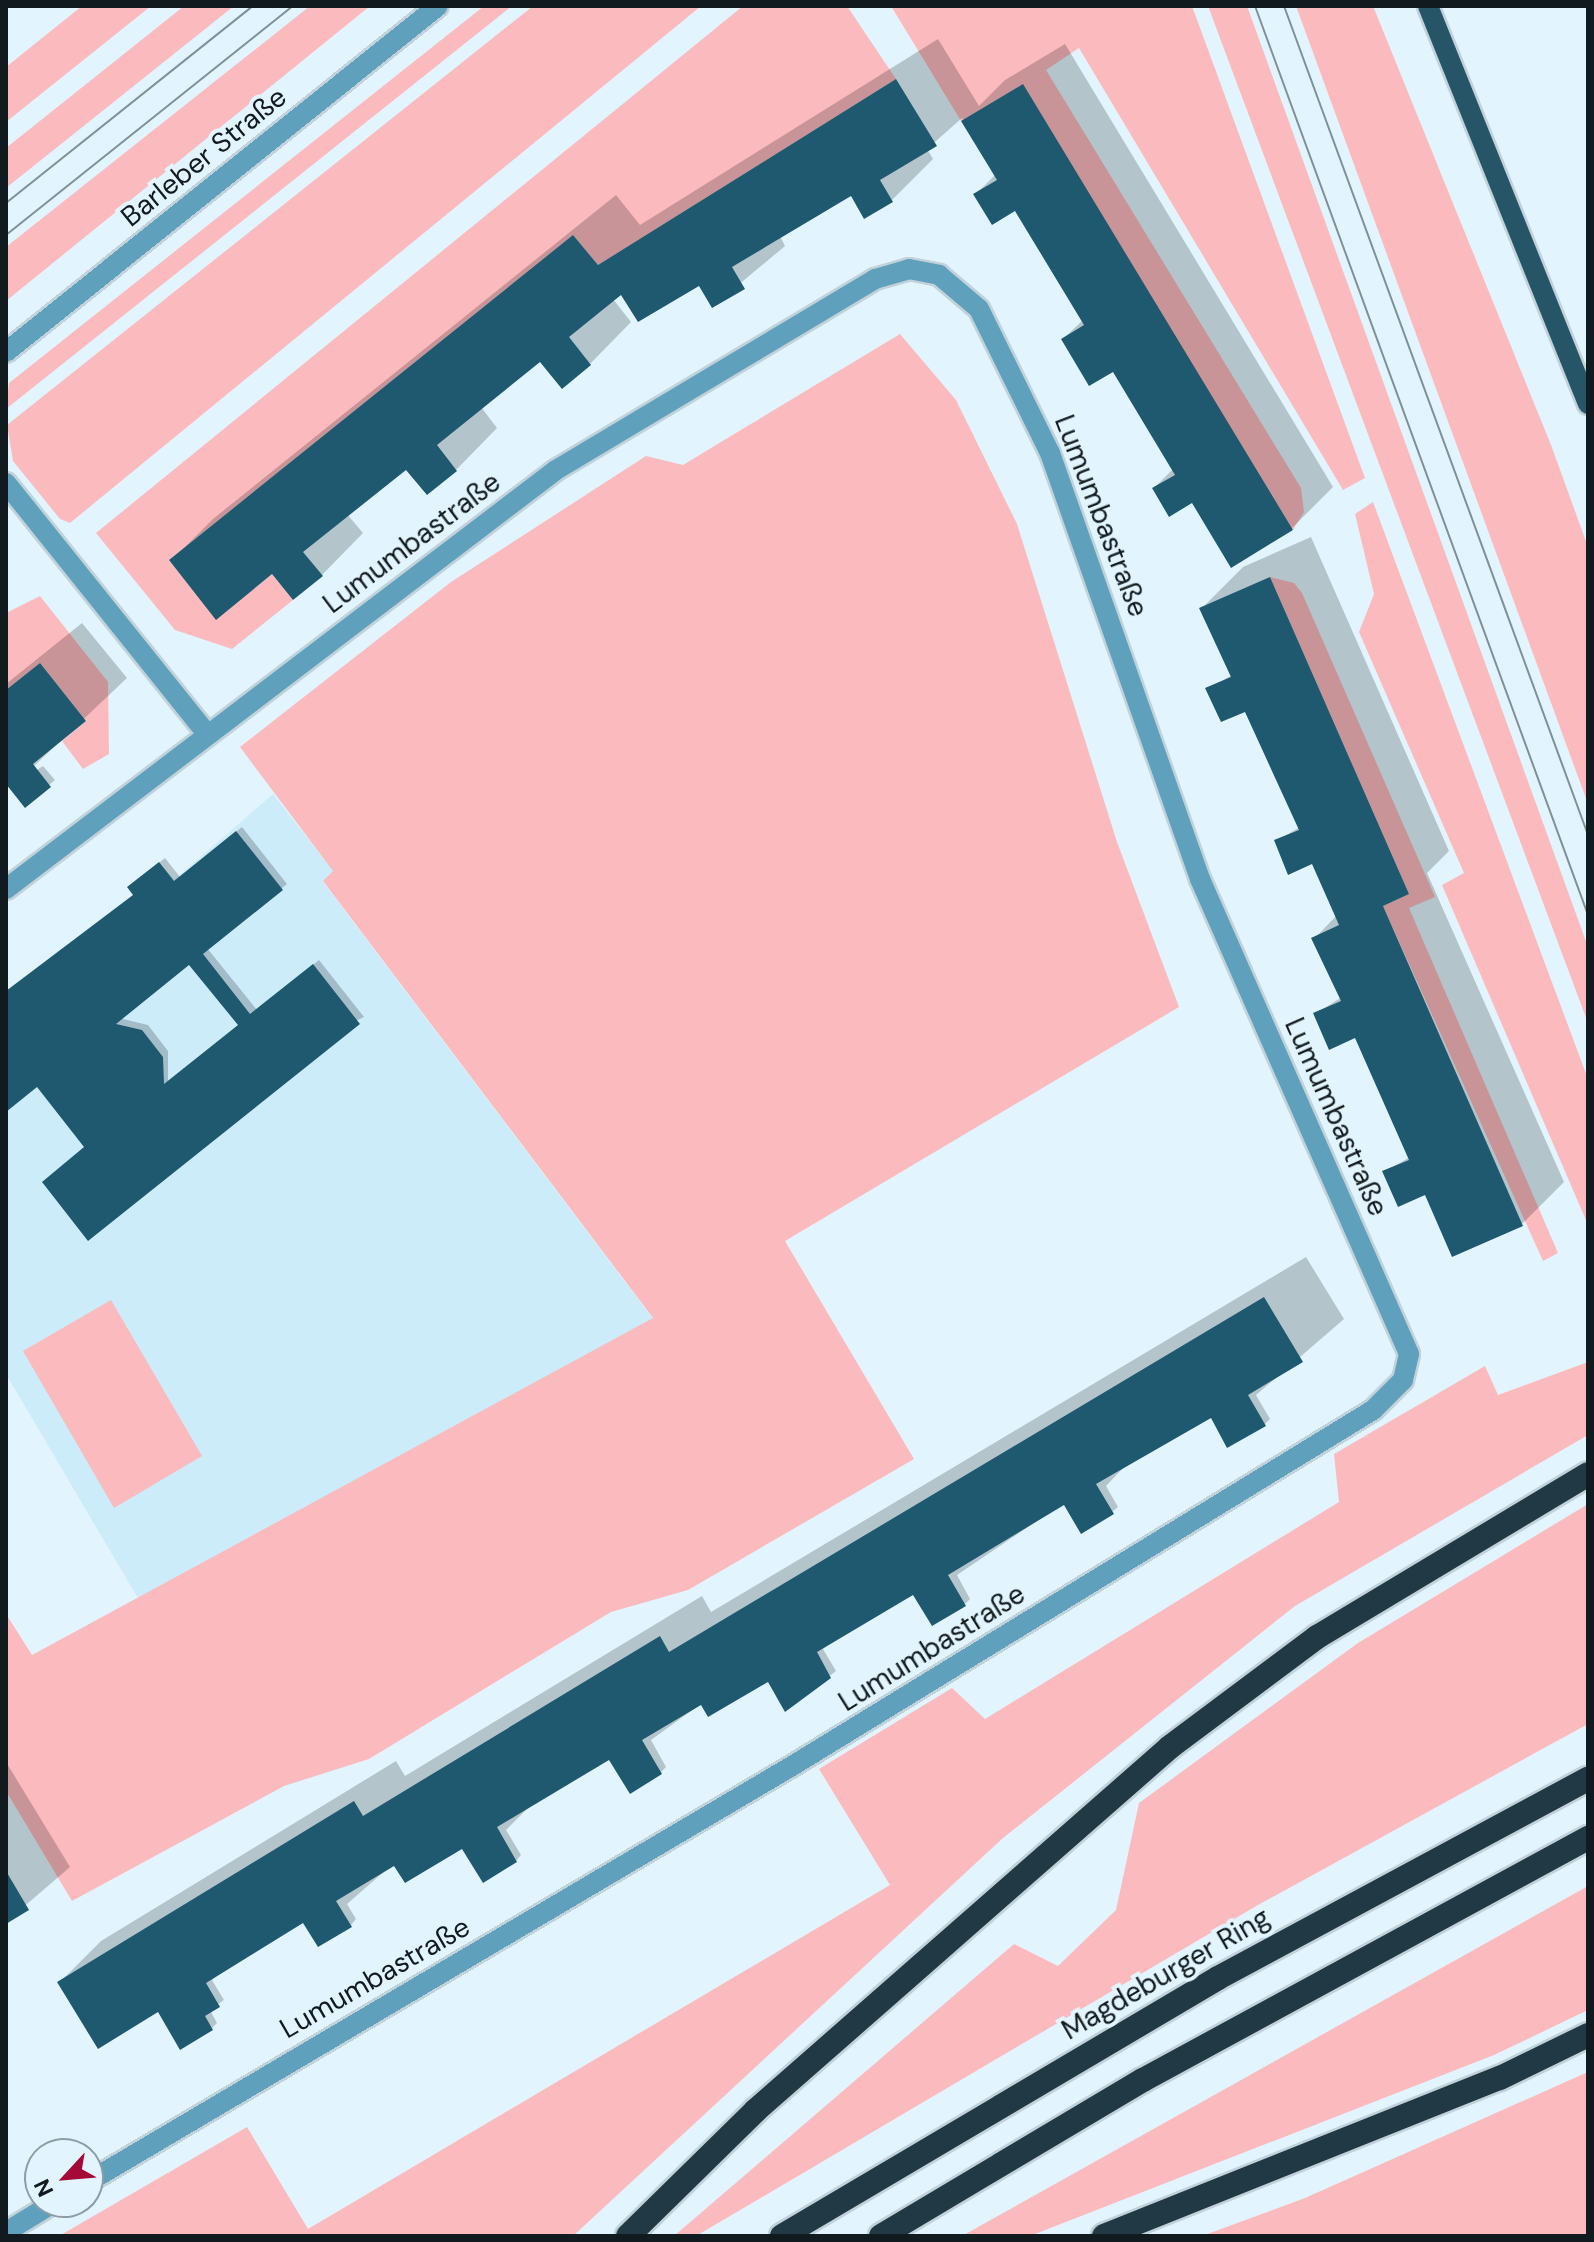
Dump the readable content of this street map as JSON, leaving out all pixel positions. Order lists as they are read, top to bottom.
{
  "streets": {
    "highway": ["Magdeburger Ring"],
    "street": ["Barleber Straße", "Lumumbastraße"]
  },
  "north": "bottom left"
}
